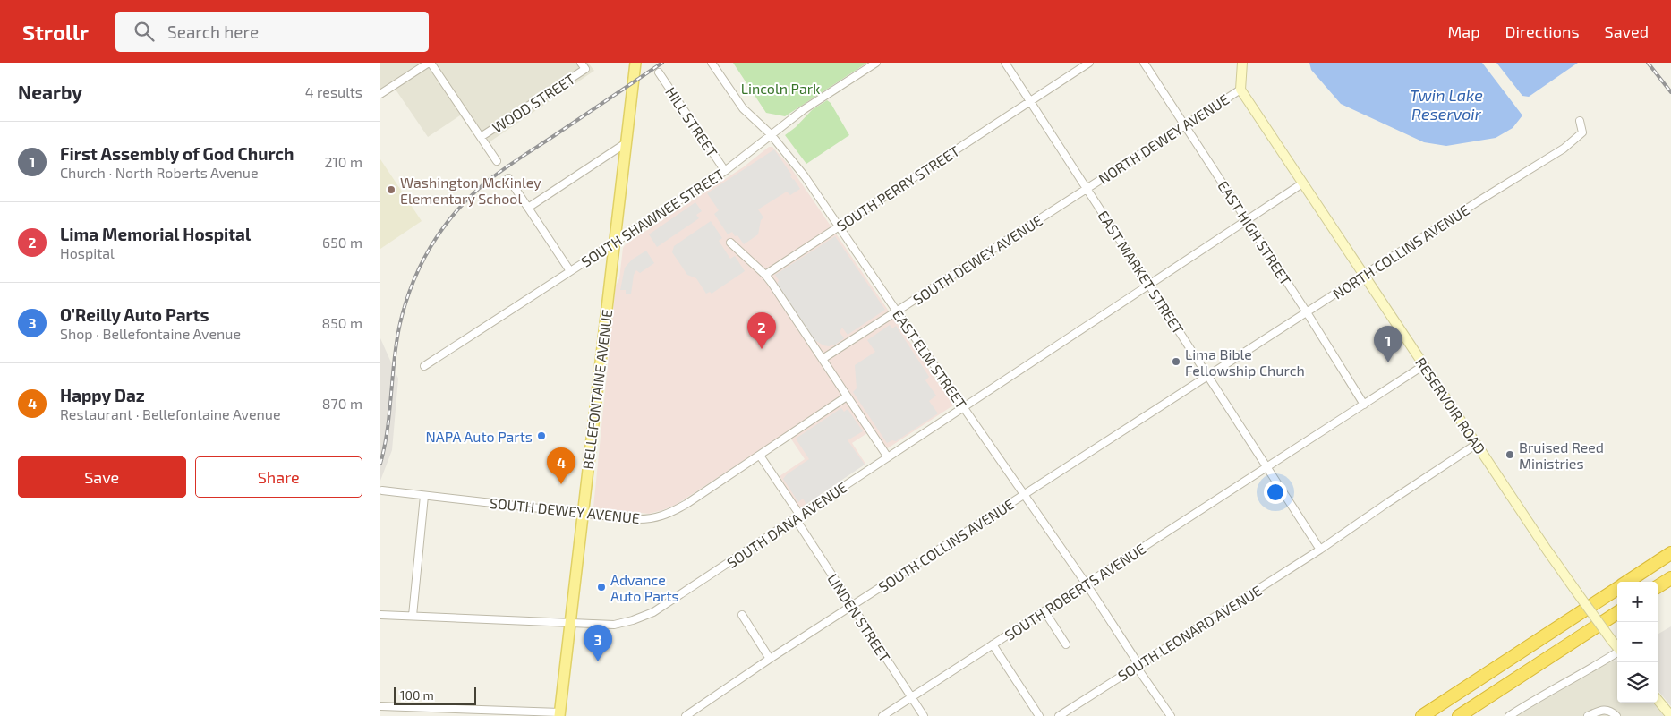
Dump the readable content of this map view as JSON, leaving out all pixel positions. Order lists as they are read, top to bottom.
{
  "streets": {
    "main road": ["NORTH DEWEY AVENUE", "BELLEFONTAINE AVENUE", "RESERVOIR ROAD"],
    "street": [
      "WOOD STREET",
      "HILL STREET",
      "SOUTH PERRY STREET",
      "SOUTH SHAWNEE STREET",
      "EAST HIGH STREET",
      "NORTH COLLINS AVENUE",
      "SOUTH DEWEY AVENUE",
      "EAST MARKET STREET",
      "EAST ELM STREET",
      "SOUTH DANA AVENUE",
      "SOUTH COLLINS AVENUE",
      "SOUTH ROBERTS AVENUE",
      "LINDEN STREET",
      "SOUTH LEONARD AVENUE"
    ]
  },
  "crossings": [
    ["HILL STREET", "SOUTH SHAWNEE STREET"],
    ["NORTH DEWEY AVENUE", "EAST HIGH STREET"],
    ["NORTH DEWEY AVENUE", "SOUTH DEWEY AVENUE"],
    ["NORTH DEWEY AVENUE", "EAST MARKET STREET"],
    ["NORTH DEWEY AVENUE", "RESERVOIR ROAD"],
    ["SOUTH PERRY STREET", "EAST MARKET STREET"],
    ["SOUTH PERRY STREET", "EAST ELM STREET"],
    ["SOUTH SHAWNEE STREET", "EAST ELM STREET"],
    ["SOUTH SHAWNEE STREET", "BELLEFONTAINE AVENUE"],
    ["EAST HIGH STREET", "NORTH COLLINS AVENUE"],
    ["EAST HIGH STREET", "SOUTH DANA AVENUE"],
    ["EAST HIGH STREET", "SOUTH ROBERTS AVENUE"],
    ["NORTH COLLINS AVENUE", "EAST MARKET STREET"],
    ["NORTH COLLINS AVENUE", "RESERVOIR ROAD"],
    ["NORTH COLLINS AVENUE", "SOUTH COLLINS AVENUE"],
    ["SOUTH DEWEY AVENUE", "EAST MARKET STREET"],
    ["SOUTH DEWEY AVENUE", "EAST ELM STREET"],
    ["SOUTH DEWEY AVENUE", "BELLEFONTAINE AVENUE"],
    ["SOUTH DEWEY AVENUE", "LINDEN STREET"],
    ["EAST MARKET STREET", "SOUTH DANA AVENUE"],
    ["EAST MARKET STREET", "SOUTH COLLINS AVENUE"],
    ["EAST MARKET STREET", "SOUTH ROBERTS AVENUE"],
    ["EAST MARKET STREET", "SOUTH LEONARD AVENUE"],
    ["EAST ELM STREET", "SOUTH DANA AVENUE"],
    ["EAST ELM STREET", "SOUTH COLLINS AVENUE"],
    ["EAST ELM STREET", "SOUTH ROBERTS AVENUE"],
    ["EAST ELM STREET", "SOUTH LEONARD AVENUE"],
    ["BELLEFONTAINE AVENUE", "SOUTH DANA AVENUE"],
    ["RESERVOIR ROAD", "SOUTH DANA AVENUE"],
    ["RESERVOIR ROAD", "SOUTH ROBERTS AVENUE"],
    ["RESERVOIR ROAD", "SOUTH LEONARD AVENUE"],
    ["SOUTH DANA AVENUE", "LINDEN STREET"],
    ["SOUTH COLLINS AVENUE", "LINDEN STREET"],
    ["SOUTH ROBERTS AVENUE", "LINDEN STREET"]
  ],
  "water": ["Twin Lake Reservoir"],
  "parks": ["Lincoln Park"],
  "places": [
    "Washington McKinley Elementary School",
    "Lima Bible Fellowship Church",
    "NAPA Auto Parts",
    "Bruised Reed Ministries",
    "Advance Auto Parts"
  ],
  "scale_bar": "100 m",
  "page": {
    "header": "Strollr",
    "search": "Search here",
    "nav": ["Map", "Directions", "Saved"],
    "heading": ["Nearby", "4 results"],
    "list": [
      {
        "mark": "1",
        "name": "First Assembly of God Church",
        "note": "Church · North Roberts Avenue",
        "value": "210 m"
      },
      {
        "mark": "2",
        "name": "Lima Memorial Hospital",
        "note": "Hospital",
        "value": "650 m"
      },
      {
        "mark": "3",
        "name": "O'Reilly Auto Parts",
        "note": "Shop · Bellefontaine Avenue",
        "value": "850 m"
      },
      {
        "mark": "4",
        "name": "Happy Daz",
        "note": "Restaurant · Bellefontaine Avenue",
        "value": "870 m"
      }
    ],
    "pins": [
      "2",
      "1",
      "4",
      "3"
    ],
    "buttons": ["Save", "Share"],
    "map_buttons": ["+", "−"],
    "scale": "100 m"
  }
}
